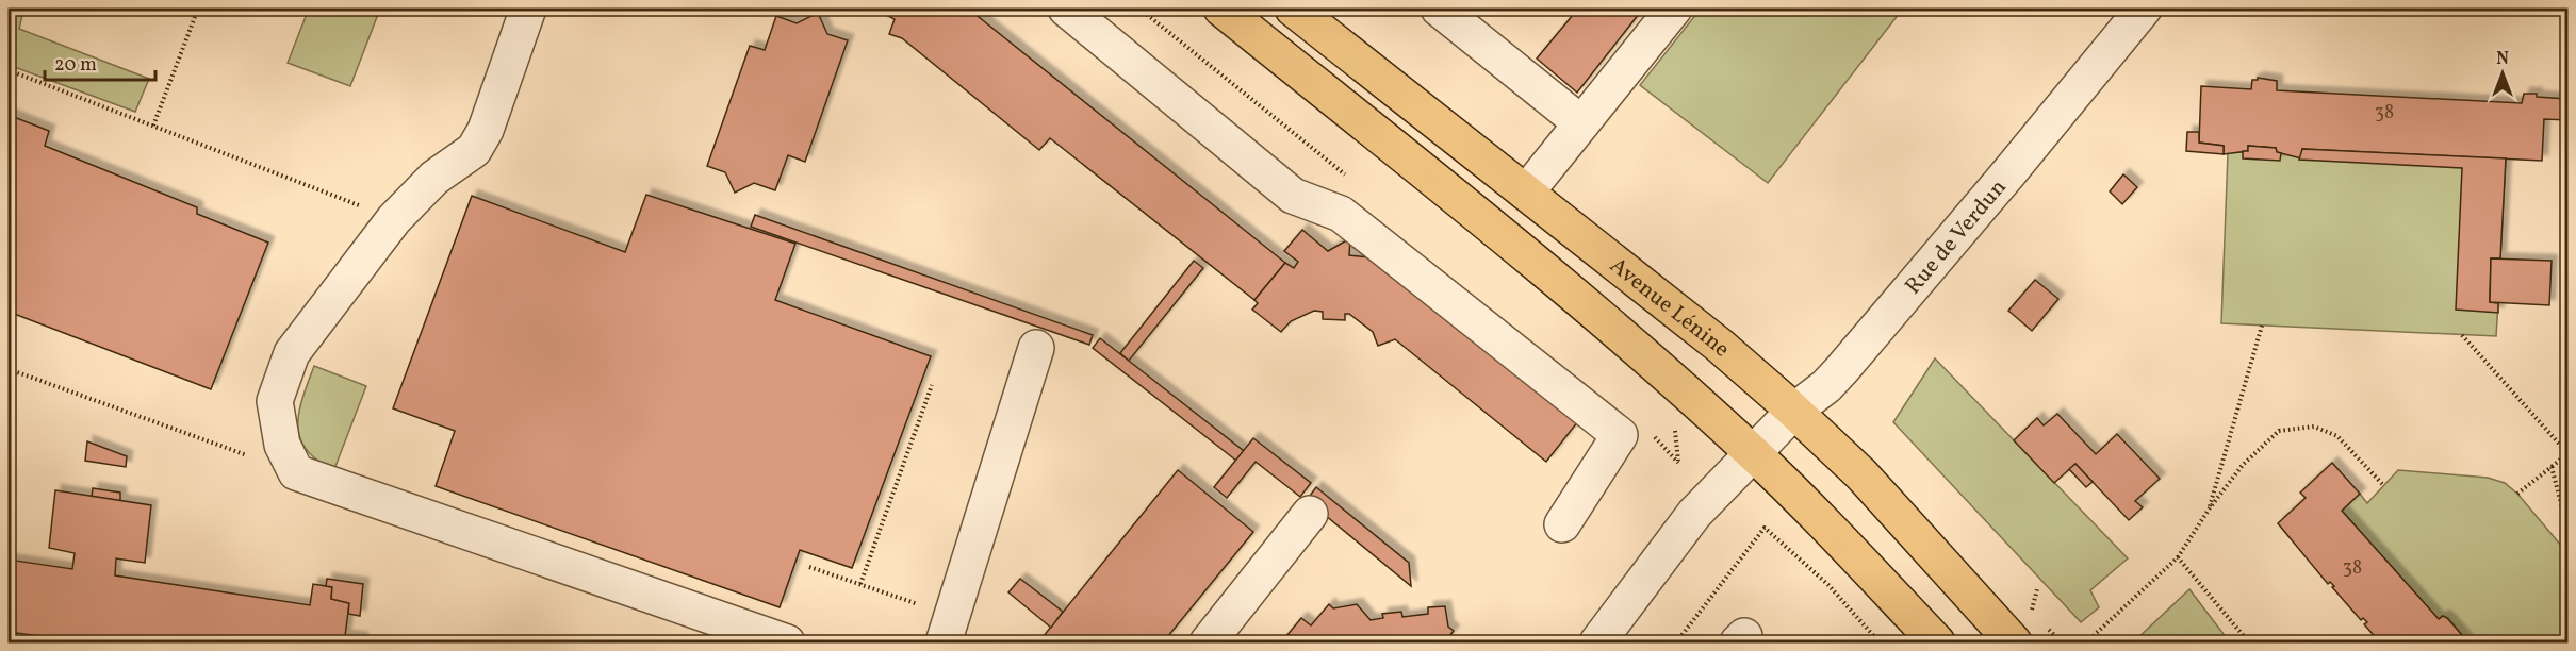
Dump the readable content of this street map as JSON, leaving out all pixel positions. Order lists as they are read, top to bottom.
{
  "streets": {
    "main road": ["Avenue Lénine"],
    "street": ["Rue de Verdun"]
  },
  "crossings": [
    ["Rue de Verdun", "Avenue Lénine"]
  ],
  "house_numbers": ["38", "38"],
  "scale_bar": "20 m",
  "north": "top"
}
